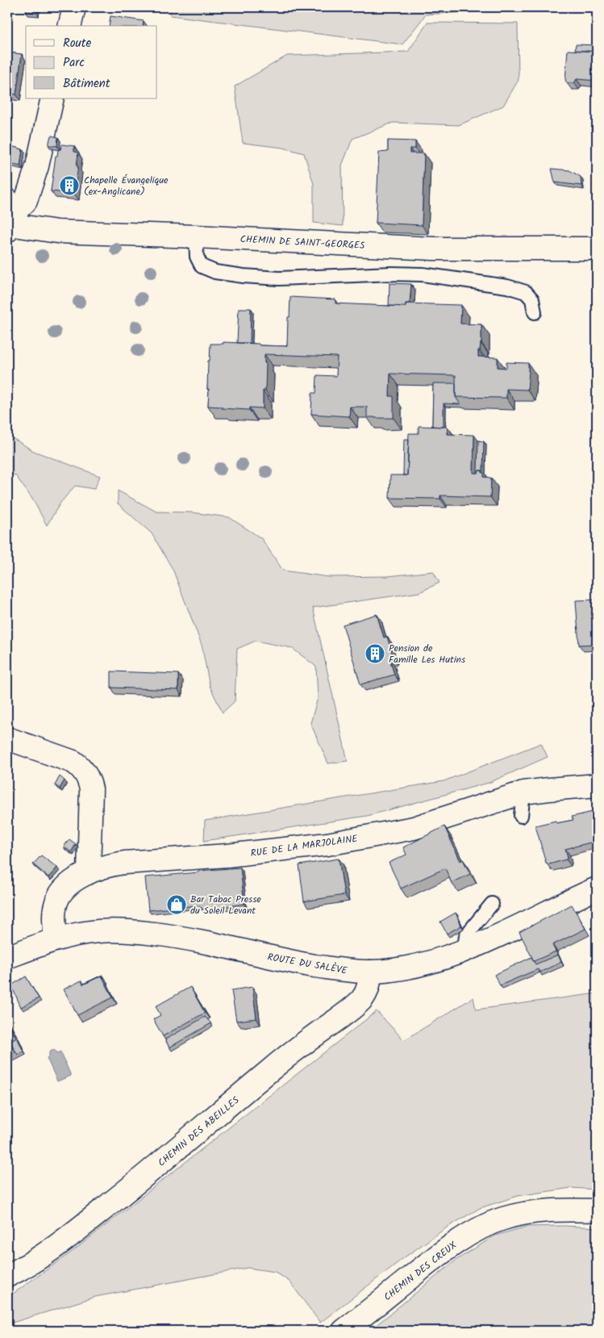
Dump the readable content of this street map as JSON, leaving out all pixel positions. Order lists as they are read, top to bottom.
{
  "streets": {
    "street": [
      "CHEMIN DE SAINT-GEORGES",
      "RUE DE LA MARJOLAINE",
      "ROUTE DU SALÈVE",
      "CHEMIN DES ABEILLES",
      "CHEMIN DES CREUX"
    ]
  },
  "crossings": [
    ["RUE DE LA MARJOLAINE", "ROUTE DU SALÈVE"],
    ["ROUTE DU SALÈVE", "CHEMIN DES ABEILLES"]
  ],
  "places": {
    "building": ["Chapelle Évangelique (ex-Anglicane)", "Pension de Famille Les Hutins"],
    "shop": ["Bar Tabac Presse du Soleil Levant"]
  },
  "legend": ["Route", "Parc", "Bâtiment"]
}
